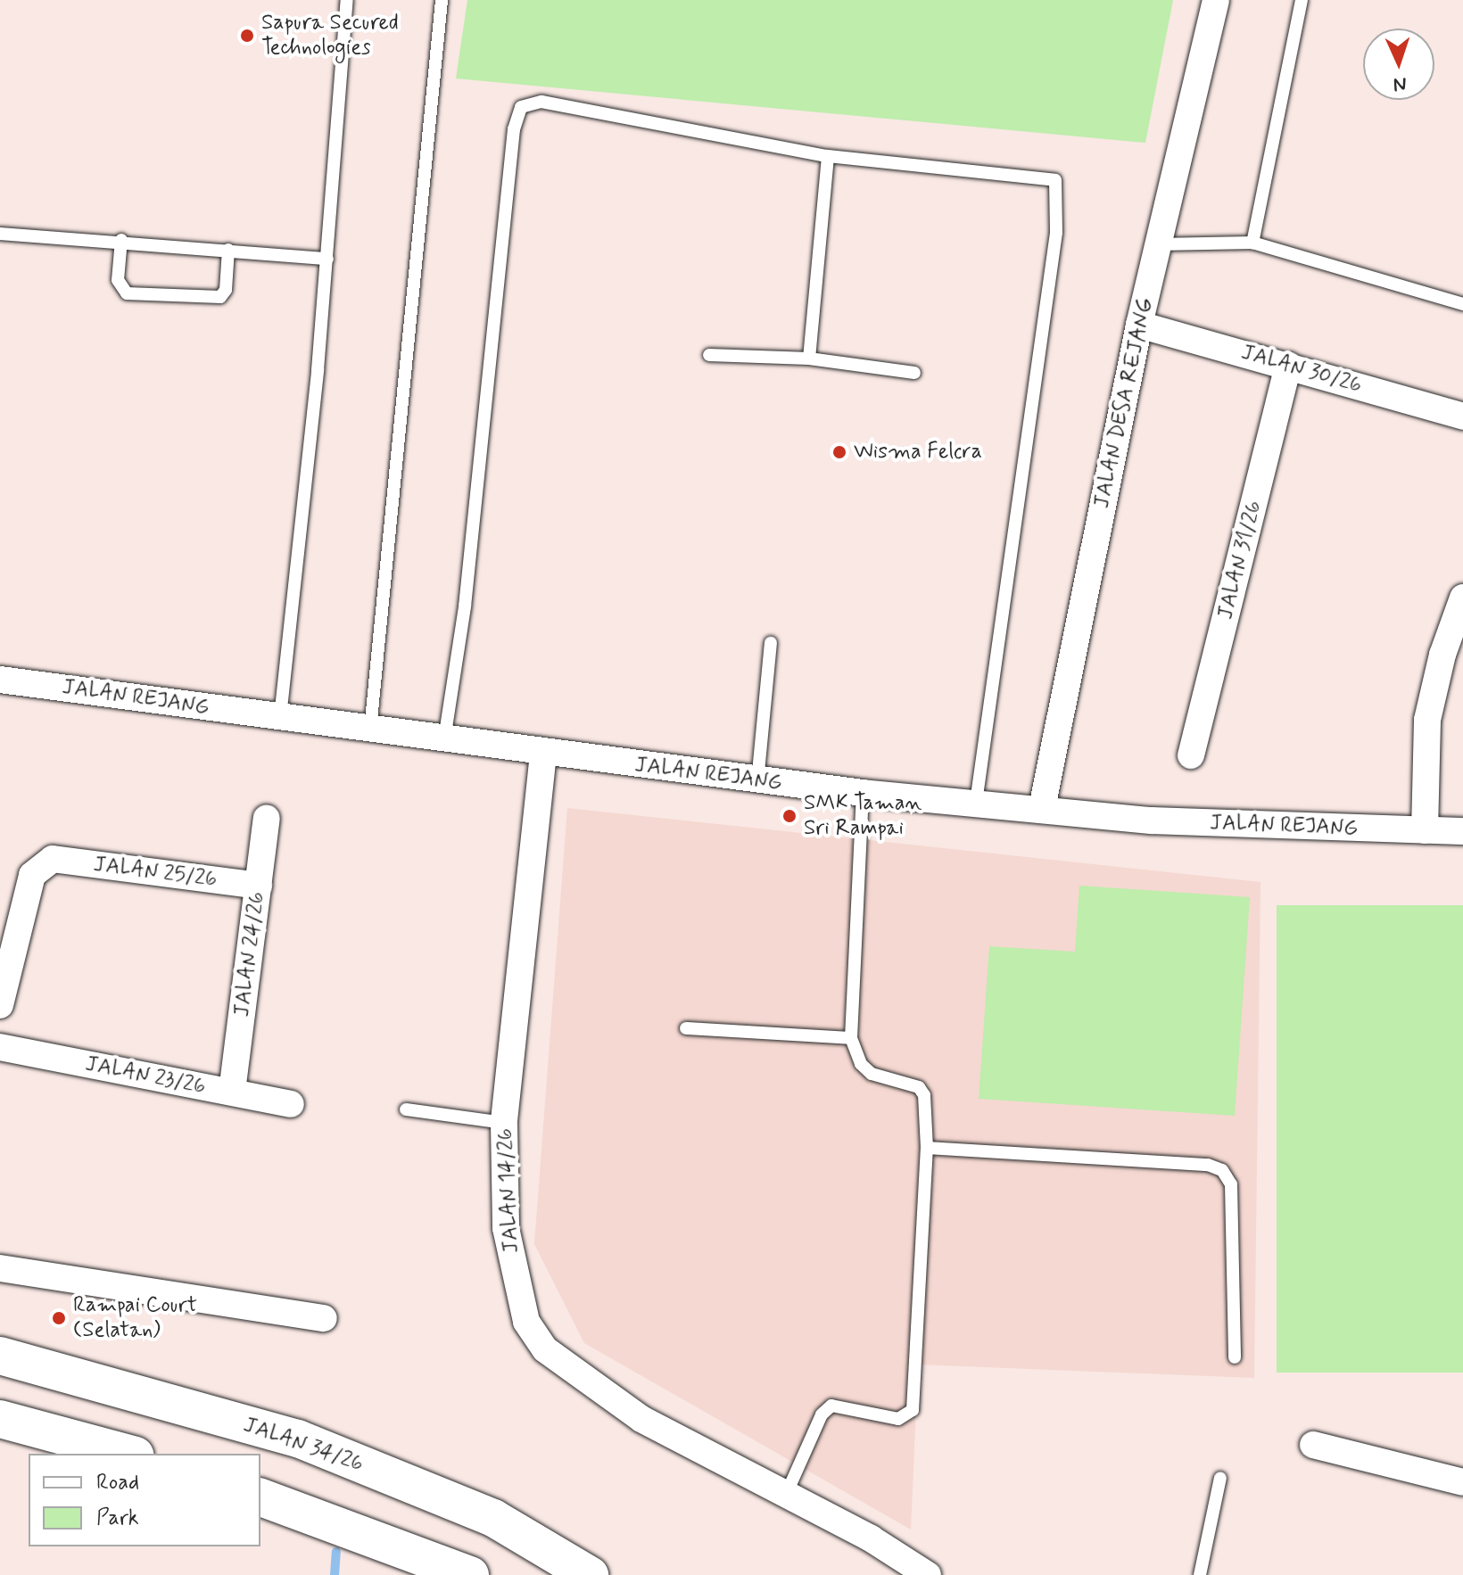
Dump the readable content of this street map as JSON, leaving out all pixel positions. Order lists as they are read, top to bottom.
{
  "streets": {
    "main road": ["JALAN 34/26"],
    "street": [
      "JALAN 30/26",
      "JALAN DESA REJANG",
      "JALAN 31/26",
      "JALAN REJANG",
      "JALAN 25/26",
      "JALAN 24/26",
      "JALAN 23/26",
      "JALAN 14/26"
    ]
  },
  "crossings": [
    ["JALAN 30/26", "JALAN DESA REJANG"],
    ["JALAN 30/26", "JALAN 31/26"],
    ["JALAN DESA REJANG", "JALAN REJANG"],
    ["JALAN REJANG", "JALAN 14/26"],
    ["JALAN 25/26", "JALAN 24/26"],
    ["JALAN 24/26", "JALAN 23/26"]
  ],
  "places": [
    "Sapura Secured Technologies",
    "Wisma Felcra",
    "SMK Taman Sri Rampai",
    "Rampai Court (Selatan)"
  ],
  "legend": ["Road", "Park"],
  "north": "bottom"
}
